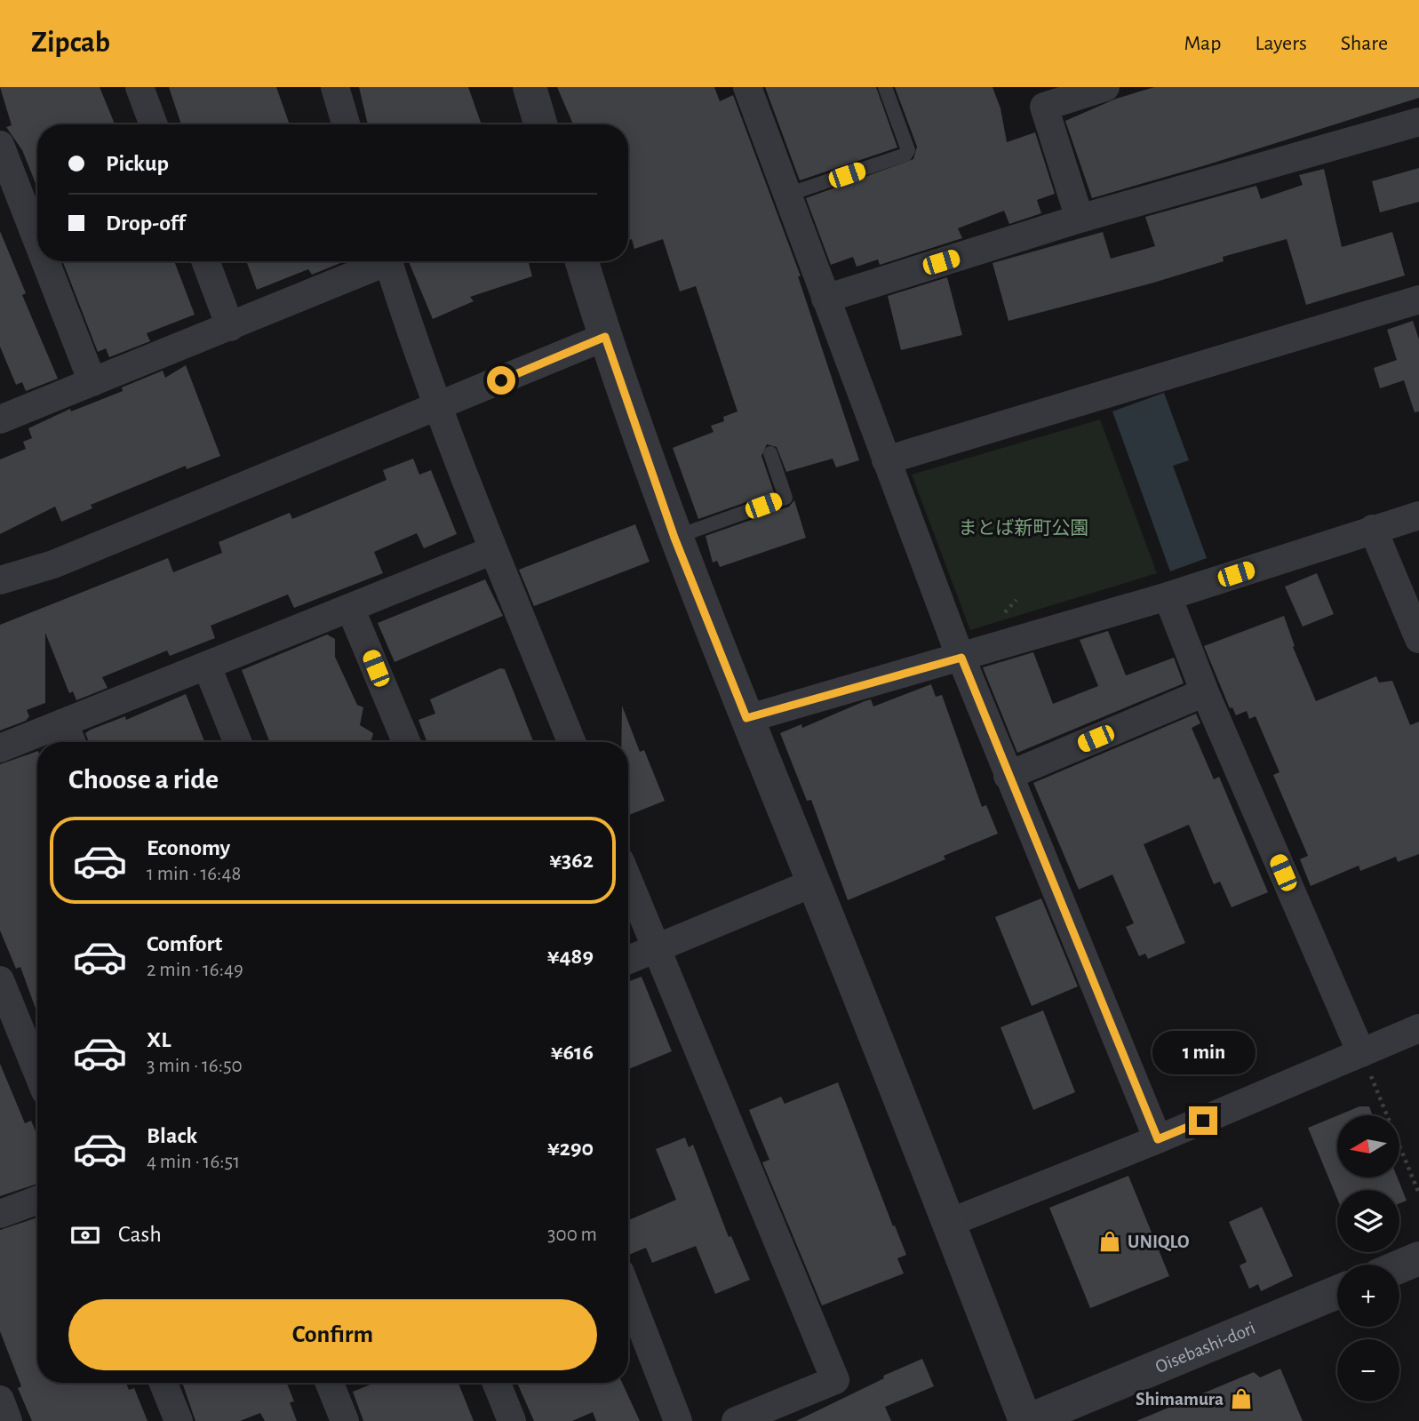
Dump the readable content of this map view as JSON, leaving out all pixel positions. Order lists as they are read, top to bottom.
{
  "streets": {
    "street": ["Oisebashi-dori"]
  },
  "parks": ["まとば新町公園"],
  "places": {
    "shop": ["UNIQLO", "Shimamura"]
  },
  "north": "left",
  "page": {
    "header": "Zipcab",
    "nav": ["Map", "Layers", "Share"],
    "banner": ["Pickup", "Drop-off"],
    "heading": "Choose a ride",
    "list": [
      {
        "name": "Economy",
        "note": "1 min · 16:48",
        "value": "¥362"
      },
      {
        "name": "Comfort",
        "note": "2 min · 16:49",
        "value": "¥489"
      },
      {
        "name": "XL",
        "note": "3 min · 16:50",
        "value": "¥616"
      },
      {
        "name": "Black",
        "note": "4 min · 16:51",
        "value": "¥290"
      }
    ],
    "bubble": "1 min",
    "map_buttons": ["+", "−"],
    "pay": ["Cash", "300 m"],
    "buttons": "Confirm"
  }
}
